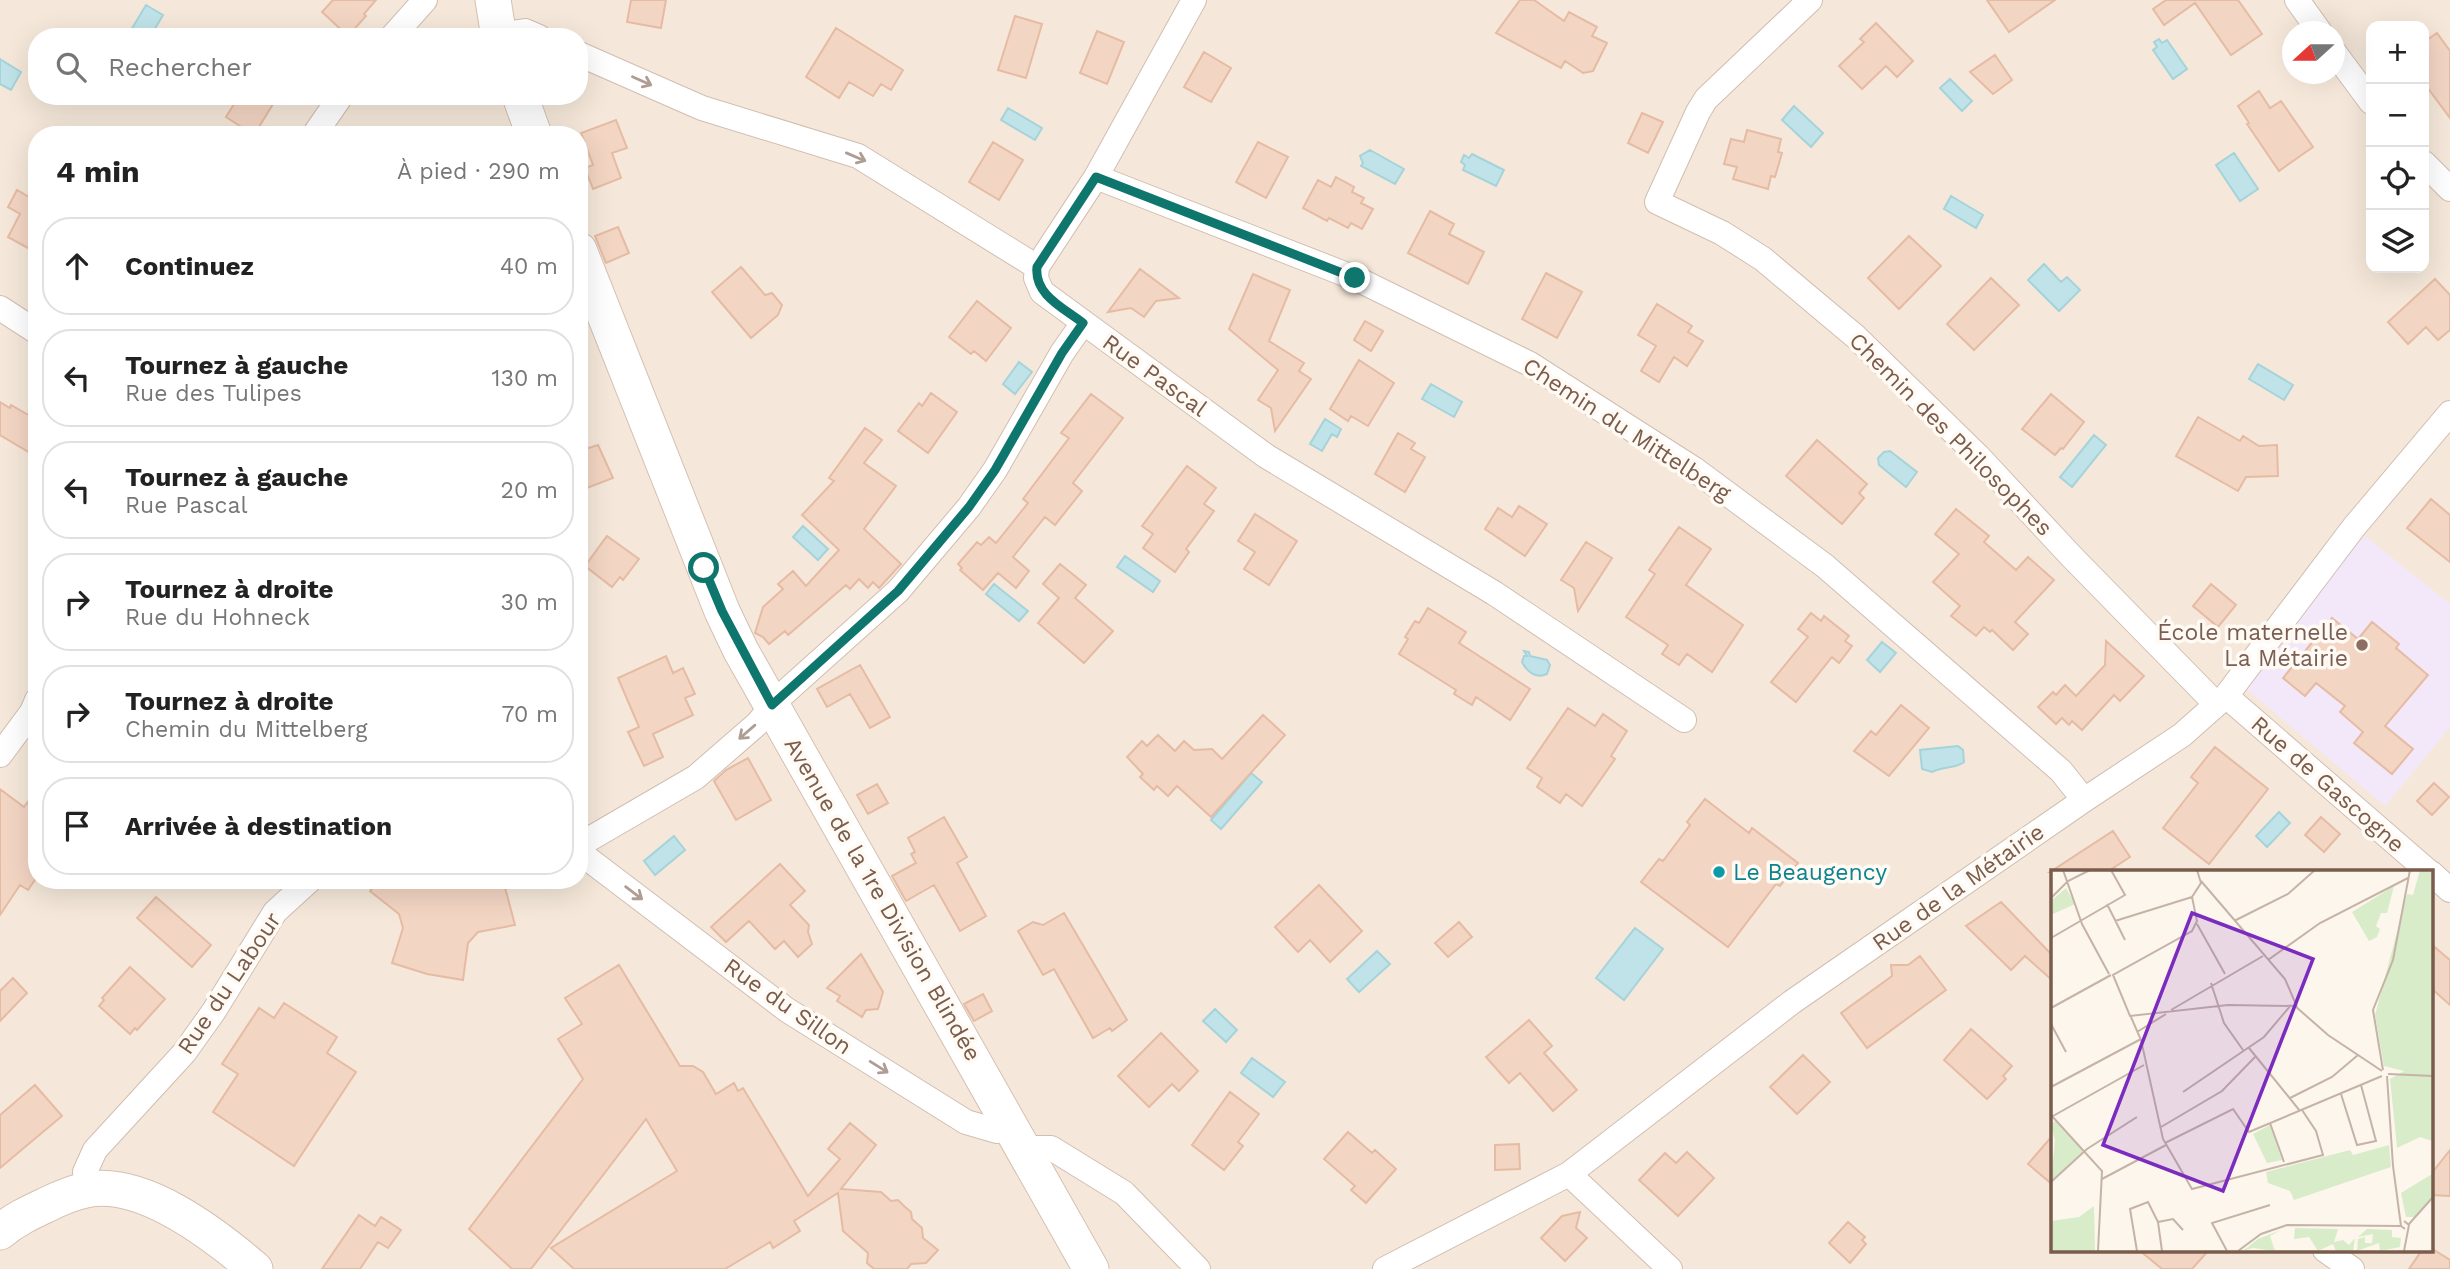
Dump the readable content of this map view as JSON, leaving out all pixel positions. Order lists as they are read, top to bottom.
{
  "streets": {
    "main road": ["Avenue de la 1re Division Blindée"],
    "street": [
      "Rue Pascal",
      "Chemin du Mittelberg",
      "Chemin des Philosophes",
      "Rue de Gascogne",
      "Rue de la Métairie",
      "Rue du Labour",
      "Rue du Sillon"
    ]
  },
  "crossings": [
    ["Chemin du Mittelberg", "Rue de la Métairie"],
    ["Chemin des Philosophes", "Rue de Gascogne"],
    ["Chemin des Philosophes", "Rue de la Métairie"],
    ["Rue de Gascogne", "Rue de la Métairie"],
    ["Avenue de la 1re Division Blindée", "Rue du Sillon"]
  ],
  "one_way": ["Rue du Sillon"],
  "places": ["École maternelle La Métairie", "Le Beaugency"],
  "north": "left",
  "page": {
    "map_buttons": ["+", "−"],
    "search": "Rechercher",
    "heading": ["4 min", "À pied · 290 m"],
    "list": [
      ["Continuez", "40 m"],
      ["Tournez à gauche", "Rue des Tulipes", "130 m"],
      ["Tournez à gauche", "Rue Pascal", "20 m"],
      ["Tournez à droite", "Rue du Hohneck", "30 m"],
      ["Tournez à droite", "Chemin du Mittelberg", "70 m"],
      "Arrivée à destination"
    ]
  }
}
